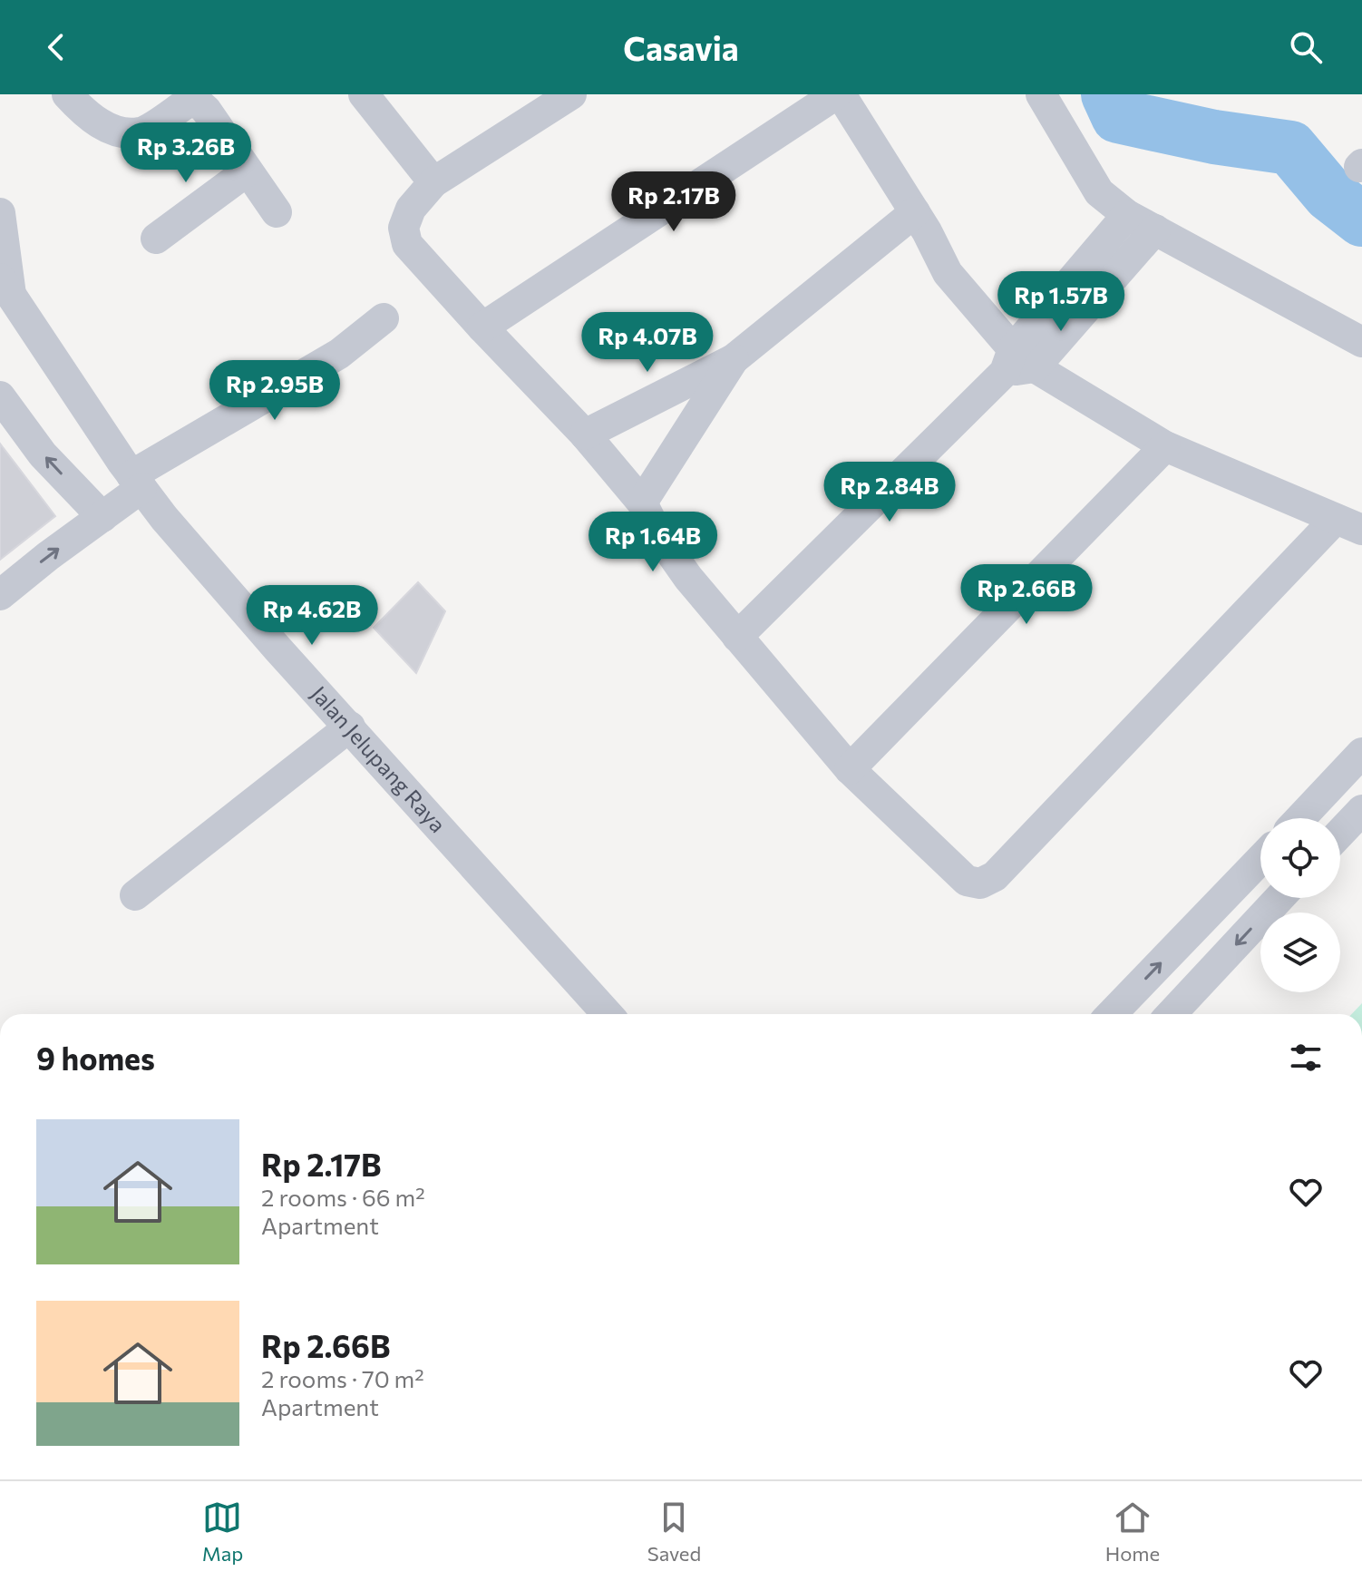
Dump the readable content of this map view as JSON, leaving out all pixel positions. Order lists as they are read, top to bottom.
{
  "streets": {
    "street": ["Jalan Jelupang Raya"]
  },
  "page": {
    "header": "Casavia",
    "price": [
      "Rp 3.26B",
      "Rp 2.17B",
      "Rp 1.57B",
      "Rp 4.07B",
      "Rp 2.95B",
      "Rp 2.84B",
      "Rp 1.64B",
      "Rp 2.66B",
      "Rp 4.62B"
    ],
    "heading": "9 homes",
    "list": [
      {
        "name": "Rp 2.17B",
        "note": "2 rooms · 66 m² · Apartment"
      },
      {
        "name": "Rp 2.66B",
        "note": "2 rooms · 70 m² · Apartment"
      }
    ],
    "tabs": ["Map", "Saved", "Home"]
  }
}
